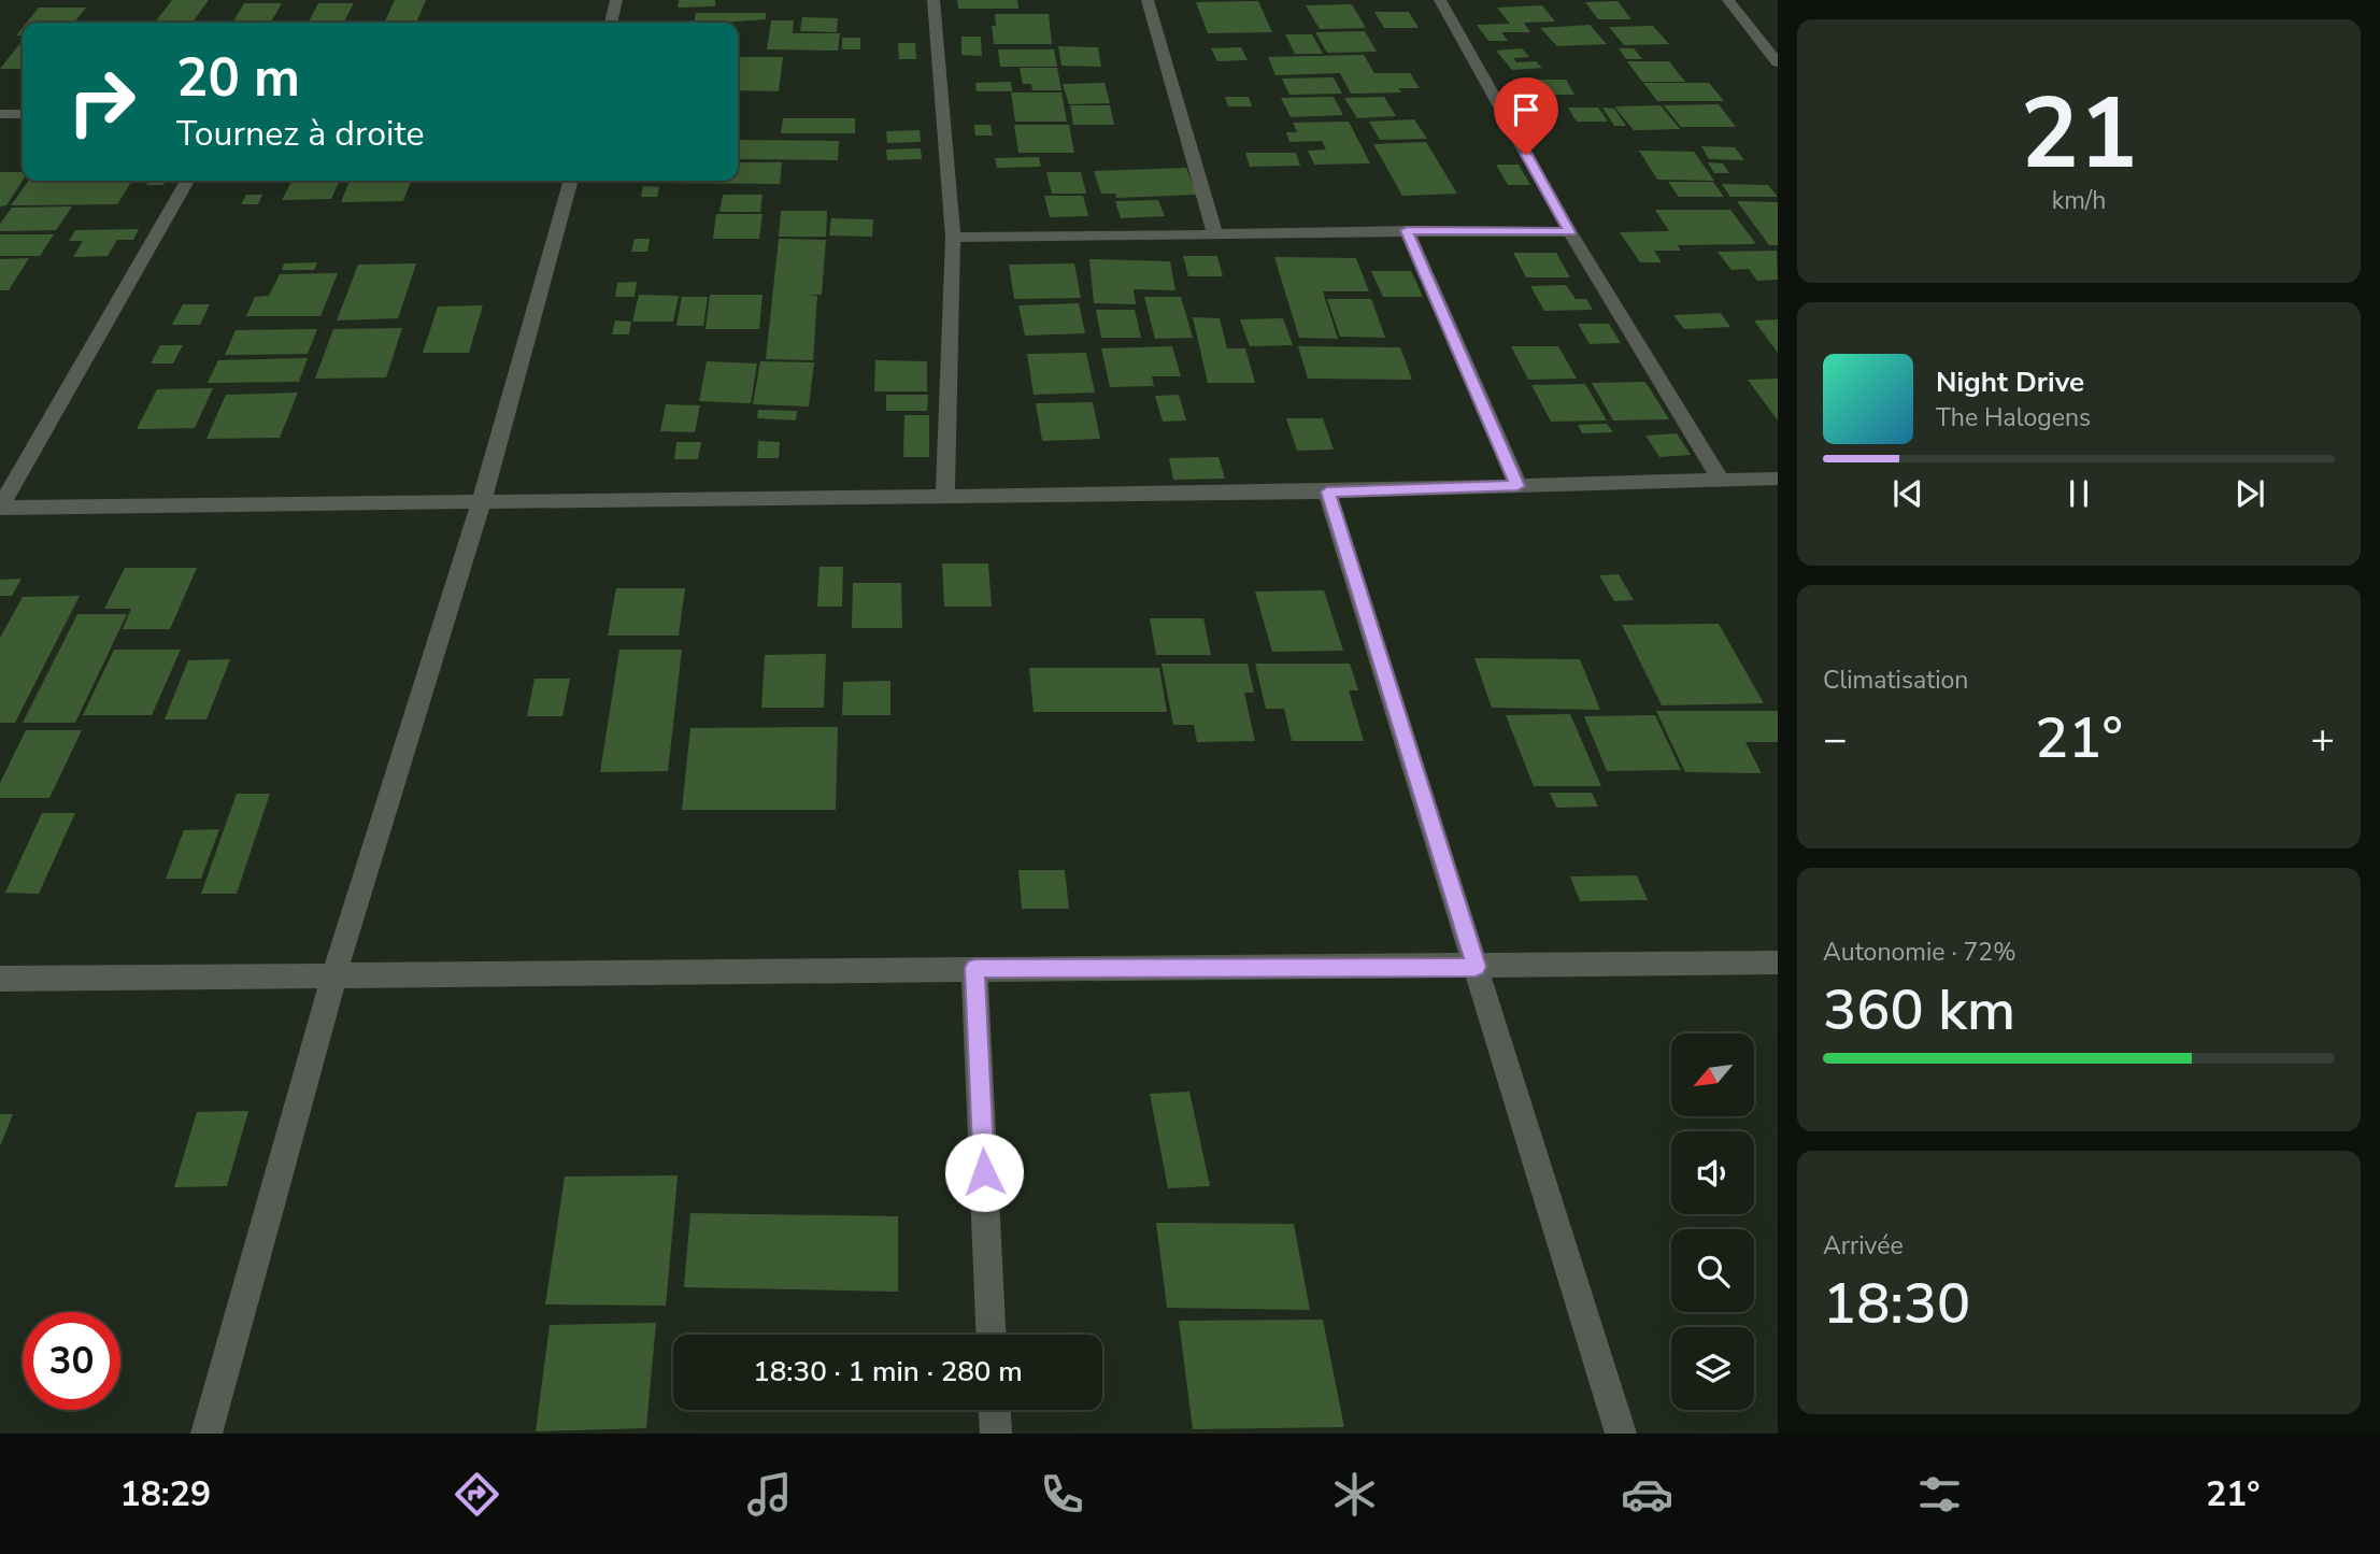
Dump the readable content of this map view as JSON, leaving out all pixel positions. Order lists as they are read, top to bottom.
{
  "north": "bottom left",
  "page": {
    "tile": [
      ["21", "km/h"],
      "Climatisation",
      ["Autonomie · 72%", "360 km"],
      ["Arrivée", "18:30"]
    ],
    "turn": ["20 m", "Tournez à droite"],
    "song": ["Night Drive", "The Halogens"],
    "heat": ["−", "21°", "+"],
    "limit": "30",
    "trip": "18:30 · 1 min · 280 m",
    "tabs": ["18:29", "21°"]
  }
}
